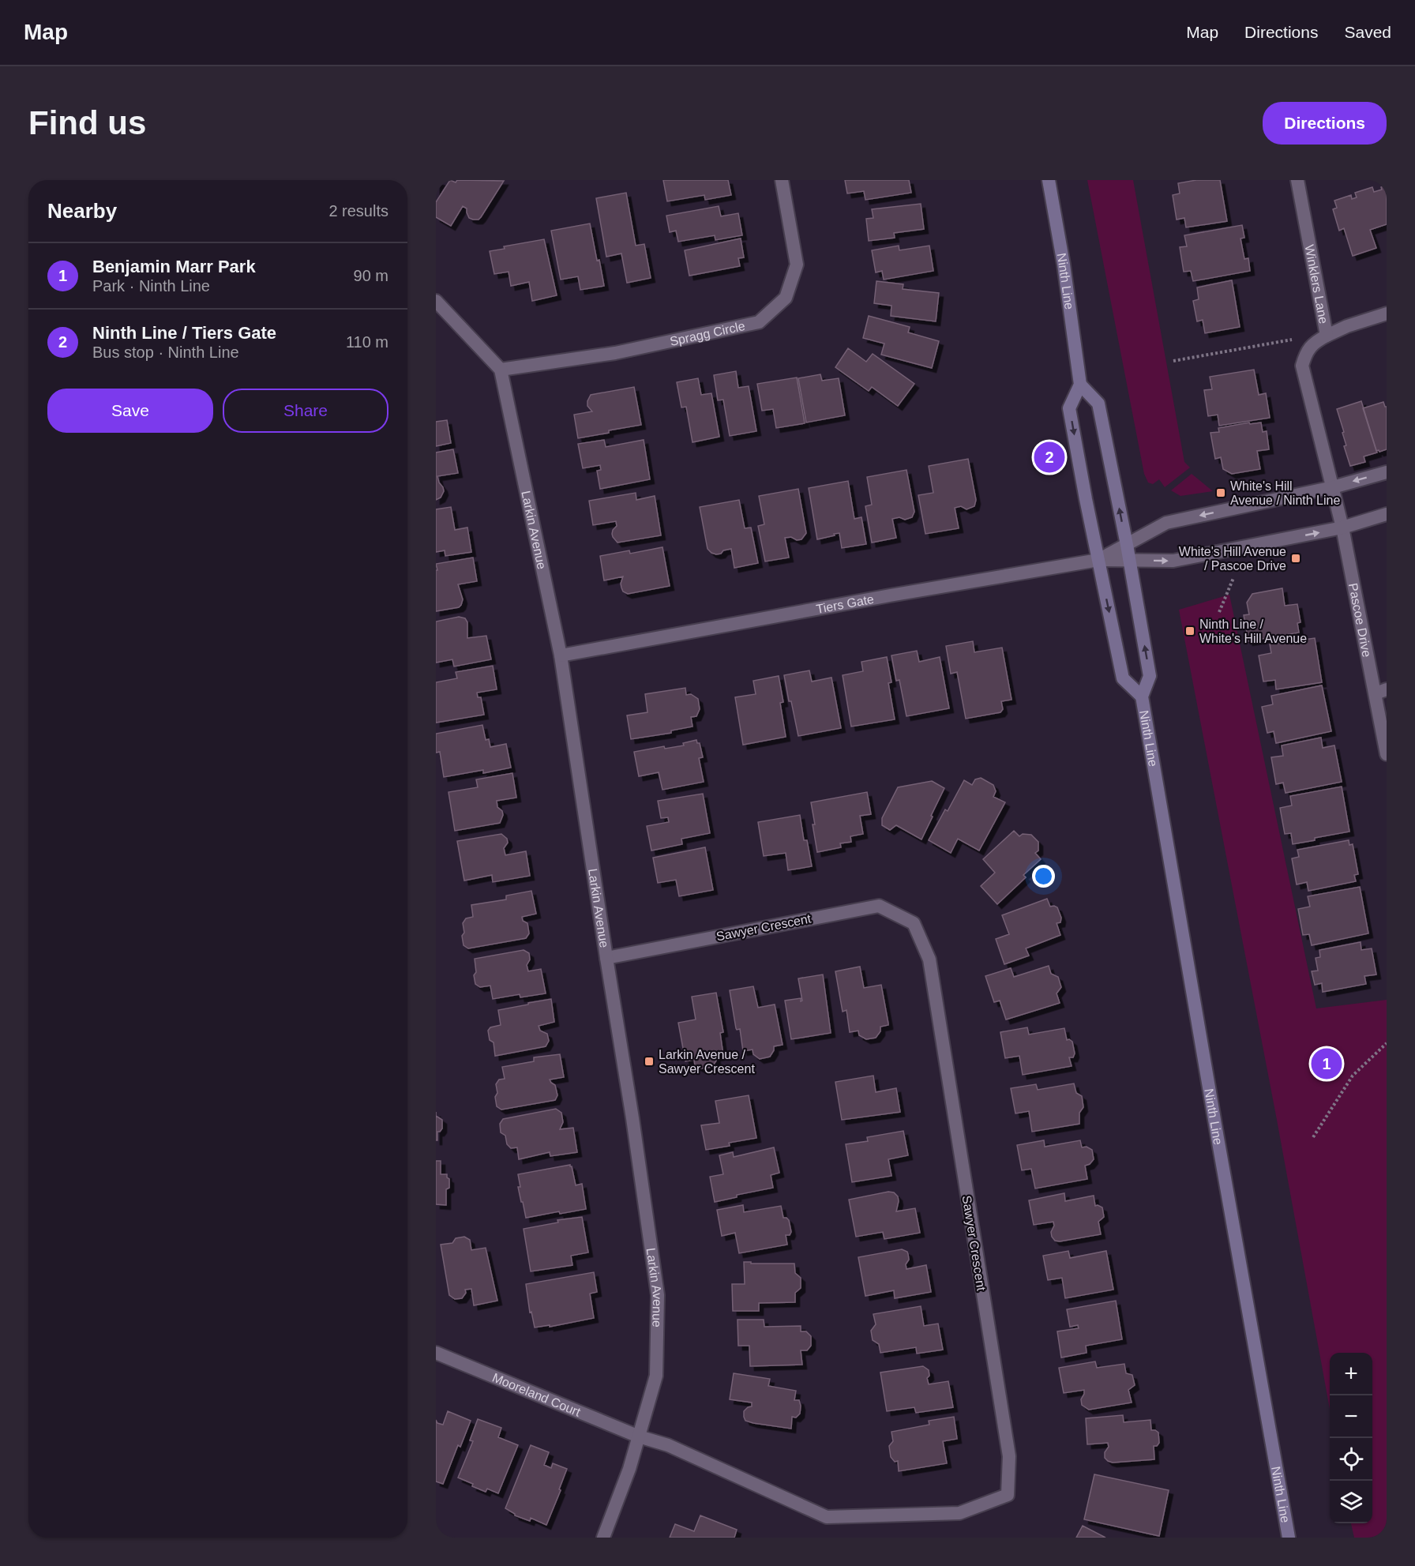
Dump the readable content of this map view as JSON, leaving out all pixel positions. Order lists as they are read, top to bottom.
{
  "streets": {
    "main road": ["Ninth Line"],
    "street": [
      "Winklers Lane",
      "Spragg Circle",
      "Larkin Avenue",
      "Tiers Gate",
      "Pascoe Drive",
      "Sawyer Crescent",
      "Mooreland Court"
    ]
  },
  "crossings": [
    ["Ninth Line", "Tiers Gate"],
    ["Winklers Lane", "Tiers Gate"],
    ["Winklers Lane", "Pascoe Drive"],
    ["Spragg Circle", "Larkin Avenue"],
    ["Larkin Avenue", "Tiers Gate"],
    ["Larkin Avenue", "Sawyer Crescent"],
    ["Larkin Avenue", "Mooreland Court"],
    ["Tiers Gate", "Pascoe Drive"],
    ["Sawyer Crescent", "Mooreland Court"]
  ],
  "places": {
    "transit": [
      "White's Hill Avenue / Ninth Line",
      "White's Hill Avenue / Pascoe Drive",
      "Ninth Line / White's Hill Avenue",
      "Larkin Avenue / Sawyer Crescent"
    ]
  },
  "page": {
    "header": "Map",
    "nav": ["Map", "Directions", "Saved"],
    "buttons": [
      "Directions",
      ["Save", "Share"]
    ],
    "title": "Find us",
    "heading": ["Nearby", "2 results"],
    "list": [
      {
        "mark": "1",
        "name": "Benjamin Marr Park",
        "note": "Park · Ninth Line",
        "value": "90 m"
      },
      {
        "mark": "2",
        "name": "Ninth Line / Tiers Gate",
        "note": "Bus stop · Ninth Line",
        "value": "110 m"
      }
    ],
    "pins": ["2", "1"],
    "map_buttons": ["+", "−"]
  }
}
